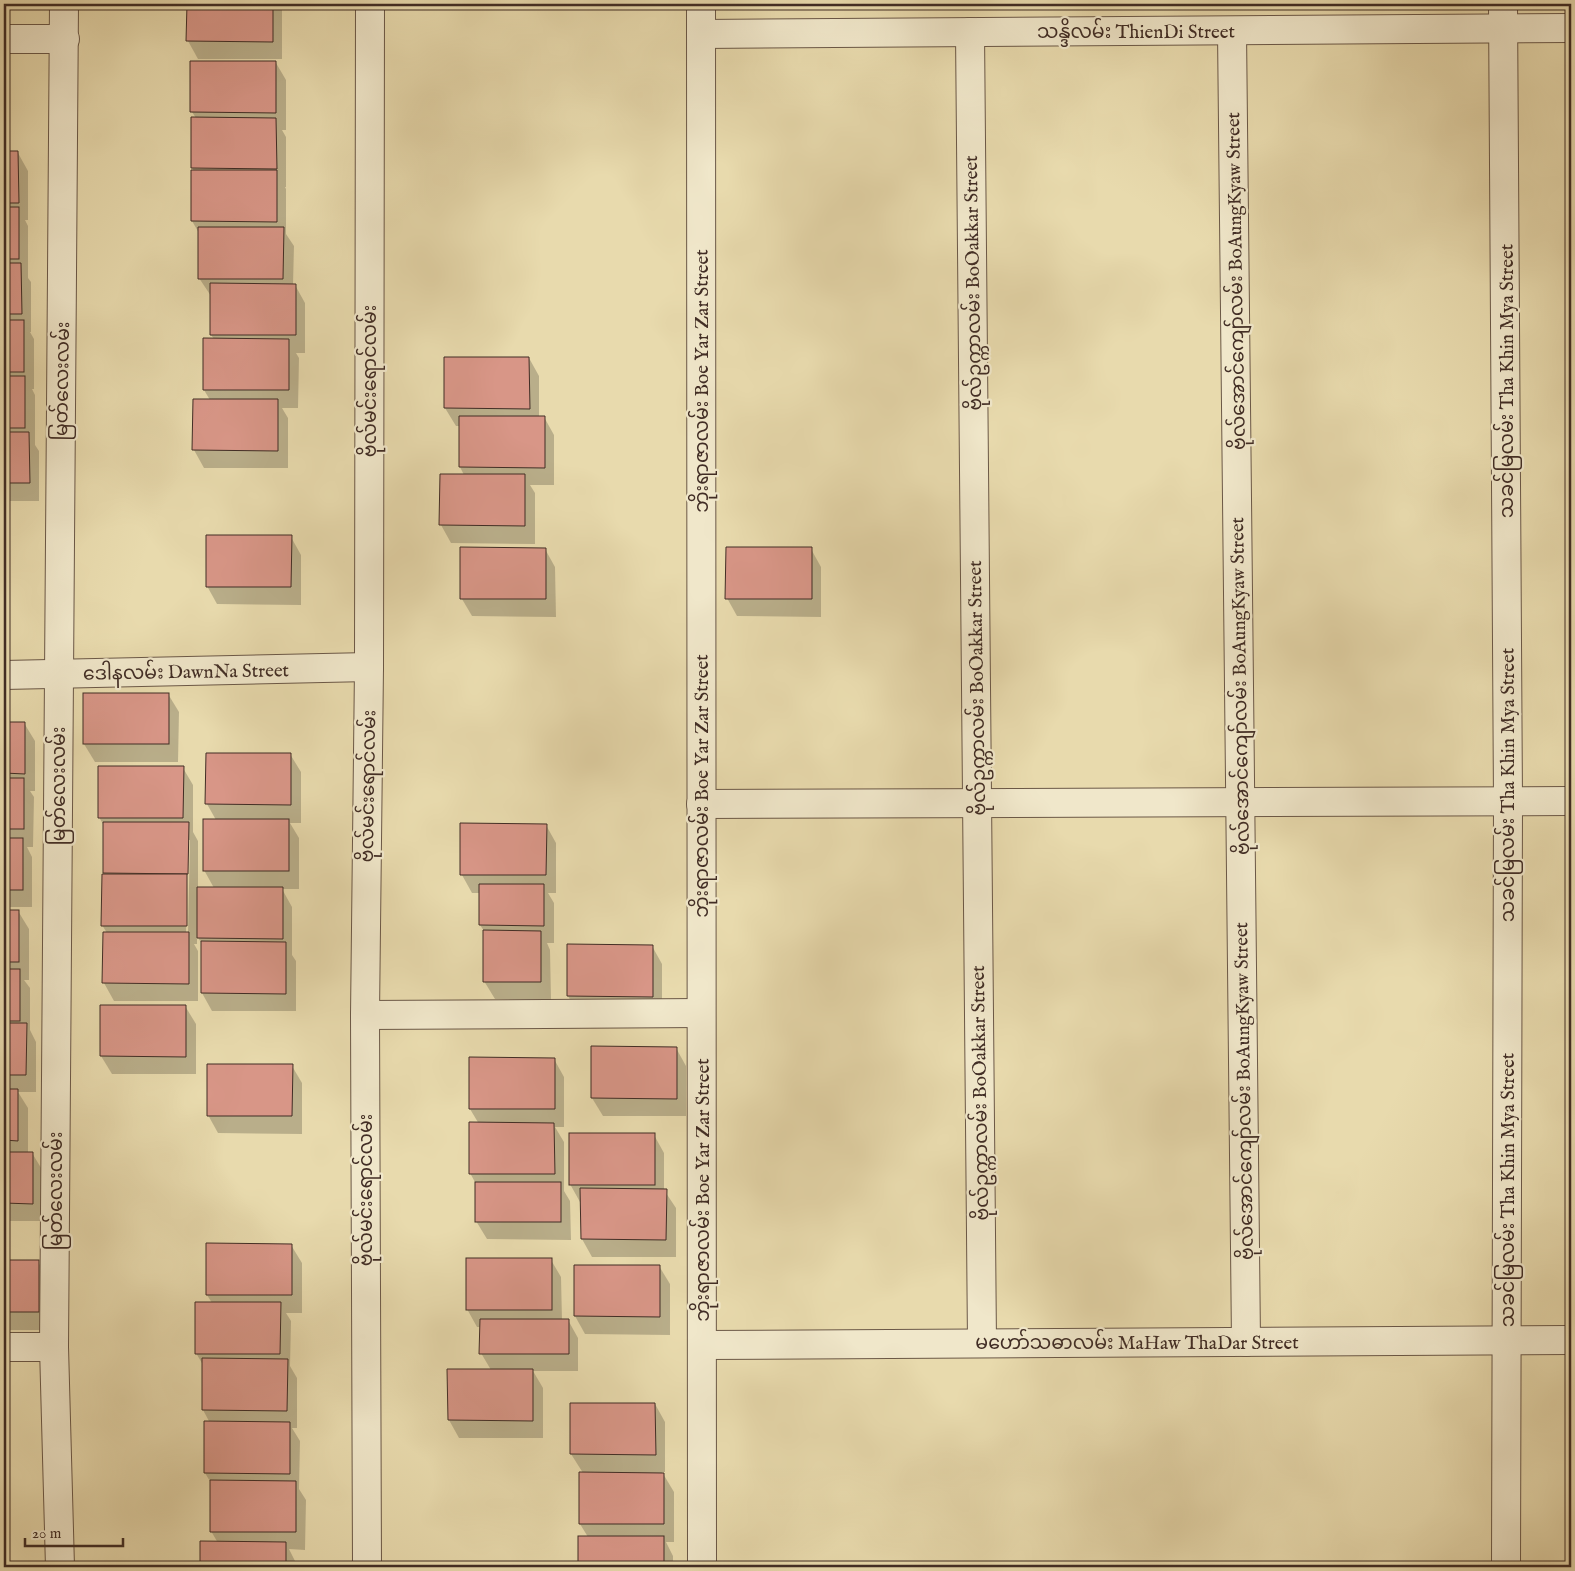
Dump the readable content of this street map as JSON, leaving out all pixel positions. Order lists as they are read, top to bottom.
{
  "streets": {
    "street": [
      "သန္ဒိလမ်း ThienDi Street",
      "ဗိုလ်အောင်ကျော်လမ်း BoAungKyaw Street",
      "ဗိုလ်ဥက္ကာလမ်း BoOakkar Street",
      "မြတ်လေးလမ်း",
      "ဗိုလ်မင်းရောင်လမ်း",
      "ဘိုးရာဇာလမ်း Boe Yar Zar Street",
      "သခင်မြလမ်း Tha Khin Mya Street",
      "ဒေါနလမ်း DawnNa Street",
      "မဟော်သဓာလမ်း MaHaw ThaDar Street"
    ]
  },
  "crossings": [
    ["သန္ဒိလမ်း ThienDi Street", "ဗိုလ်အောင်ကျော်လမ်း BoAungKyaw Street"],
    ["သန္ဒိလမ်း ThienDi Street", "ဗိုလ်ဥက္ကာလမ်း BoOakkar Street"],
    ["သန္ဒိလမ်း ThienDi Street", "ဘိုးရာဇာလမ်း Boe Yar Zar Street"],
    ["သန္ဒိလမ်း ThienDi Street", "သခင်မြလမ်း Tha Khin Mya Street"],
    ["ဗိုလ်အောင်ကျော်လမ်း BoAungKyaw Street", "မဟော်သဓာလမ်း MaHaw ThaDar Street"],
    ["ဗိုလ်ဥက္ကာလမ်း BoOakkar Street", "မဟော်သဓာလမ်း MaHaw ThaDar Street"],
    ["မြတ်လေးလမ်း", "ဒေါနလမ်း DawnNa Street"],
    ["ဗိုလ်မင်းရောင်လမ်း", "ဒေါနလမ်း DawnNa Street"],
    ["ဘိုးရာဇာလမ်း Boe Yar Zar Street", "မဟော်သဓာလမ်း MaHaw ThaDar Street"],
    ["သခင်မြလမ်း Tha Khin Mya Street", "မဟော်သဓာလမ်း MaHaw ThaDar Street"]
  ],
  "scale_bar": "20 m"
}
